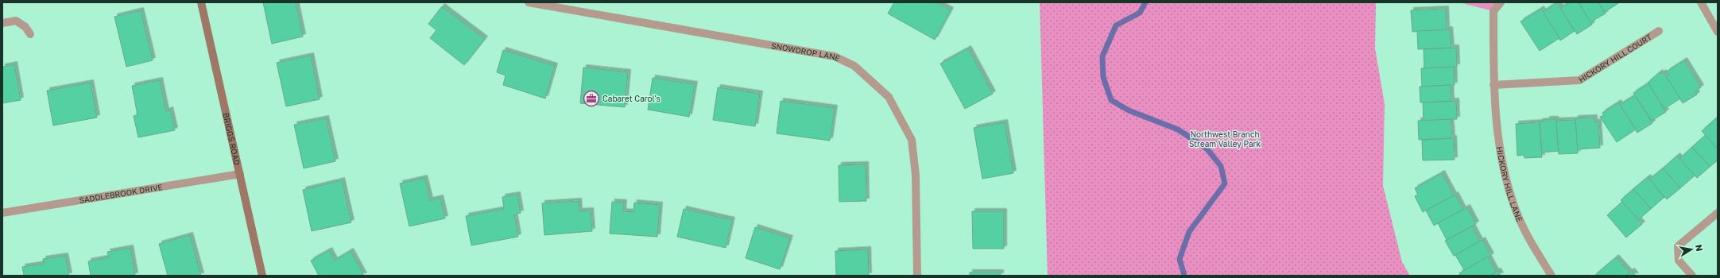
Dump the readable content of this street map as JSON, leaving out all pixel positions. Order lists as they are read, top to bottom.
{
  "streets": {
    "street": [
      "SNOWDROP LANE",
      "HICKORY HILL COURT",
      "BRIGGS ROAD",
      "HICKORY HILL LANE",
      "SADDLEBROOK DRIVE"
    ]
  },
  "crossings": [
    ["HICKORY HILL COURT", "HICKORY HILL LANE"],
    ["BRIGGS ROAD", "SADDLEBROOK DRIVE"]
  ],
  "parks": ["Northwest Branch Stream Valley Park"],
  "places": {
    "office": ["Cabaret Carol's"]
  },
  "north": "right"
}
